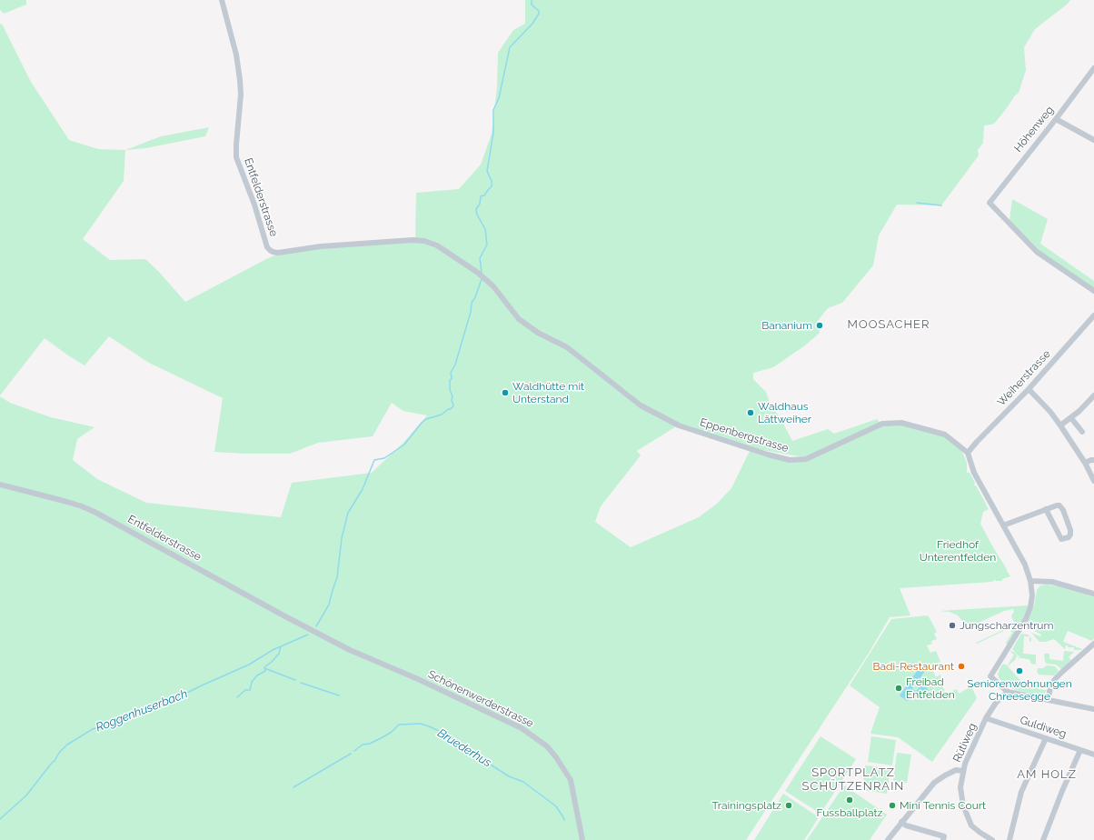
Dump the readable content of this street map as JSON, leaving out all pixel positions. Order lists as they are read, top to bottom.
{
  "streets": {
    "street": [
      "Höhenweg",
      "Entfelderstrasse",
      "Weiherstrasse",
      "Eppenbergstrasse",
      "Schönenwerderstrasse",
      "Guldiweg",
      "Rütiweg"
    ]
  },
  "crossings": [
    ["Entfelderstrasse", "Eppenbergstrasse"],
    ["Entfelderstrasse", "Schönenwerderstrasse"],
    ["Weiherstrasse", "Eppenbergstrasse"],
    ["Guldiweg", "Rütiweg"]
  ],
  "districts": ["MOOSACHER", "SPORTPLATZ SCHÜTZENRAIN", "AM HOLZ"],
  "water": ["Roggenhuserbach", "Bruederhus"],
  "parks": ["Friedhof Unterentfelden"],
  "places": [
    "Bananium",
    "Waldhütte mit Unterstand",
    "Waldhaus Lättweiher",
    "Jungscharzentrum",
    "Badi-Restaurant",
    "Seniorenwohnungen Chreesegge",
    "Freibad Entfelden",
    "Fussballplatz",
    "Trainingsplatz",
    "Mini Tennis Court"
  ]
}
